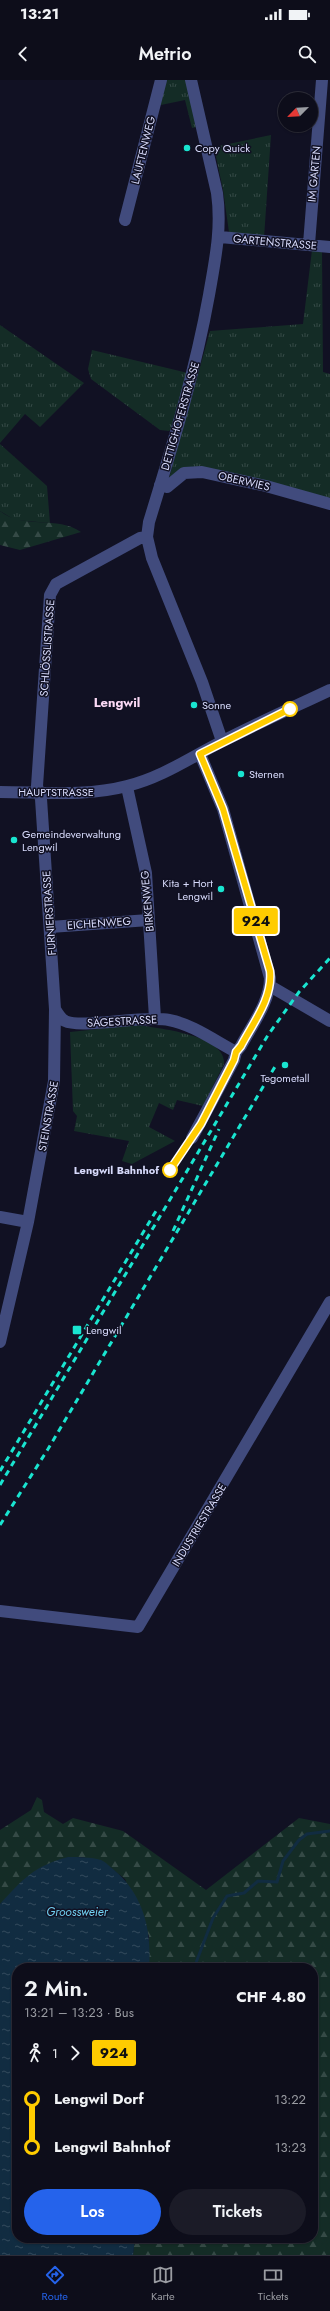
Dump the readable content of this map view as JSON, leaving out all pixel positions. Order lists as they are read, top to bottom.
{
  "streets": {
    "street": [
      "LAUFTENWEG",
      "IM GARTEN",
      "GARTENSTRASSE",
      "DETTIGHOFERSTRASSE",
      "OBERWIES",
      "SCHLÖSSLISTRASSE",
      "HAUPTSTRASSE",
      "BIRKENWEG",
      "FURNIERSTRASSE",
      "EICHENWEG",
      "SÄGESTRASSE",
      "STEINSTRASSE",
      "INDUSTRIESTRASSE"
    ]
  },
  "crossings": [
    ["IM GARTEN", "GARTENSTRASSE"],
    ["GARTENSTRASSE", "DETTIGHOFERSTRASSE"],
    ["DETTIGHOFERSTRASSE", "OBERWIES"],
    ["DETTIGHOFERSTRASSE", "SCHLÖSSLISTRASSE"],
    ["DETTIGHOFERSTRASSE", "HAUPTSTRASSE"],
    ["SCHLÖSSLISTRASSE", "HAUPTSTRASSE"],
    ["SCHLÖSSLISTRASSE", "FURNIERSTRASSE"],
    ["HAUPTSTRASSE", "BIRKENWEG"],
    ["HAUPTSTRASSE", "FURNIERSTRASSE"],
    ["BIRKENWEG", "EICHENWEG"],
    ["BIRKENWEG", "SÄGESTRASSE"],
    ["FURNIERSTRASSE", "EICHENWEG"],
    ["FURNIERSTRASSE", "SÄGESTRASSE"],
    ["FURNIERSTRASSE", "STEINSTRASSE"],
    ["SÄGESTRASSE", "STEINSTRASSE"]
  ],
  "districts": ["Lengwil"],
  "water": ["Groossweier"],
  "places": {
    "other": [
      "Copy Quick",
      "Sonne",
      "Sternen",
      "Gemeindeverwaltung Lengwil",
      "Kita + Hort Lengwil",
      "Tegometall",
      "Lengwil Bahnhof"
    ],
    "transit": ["Lengwil"]
  },
  "lines": ["bus line 924"],
  "north": "bottom left",
  "page": {
    "status": "13:21",
    "header": "Metrio",
    "on_map": "924",
    "heading": ["2 Min.", "13:21 – 13:23 · Bus", "CHF 4.80"],
    "legs": ["1", "924"],
    "list": [
      {
        "name": "Lengwil Dorf",
        "value": "13:22"
      },
      {
        "name": "Lengwil Bahnhof",
        "value": "13:23"
      }
    ],
    "buttons": ["Los", "Tickets"],
    "tabs": ["Route", "Karte", "Tickets"]
  }
}
